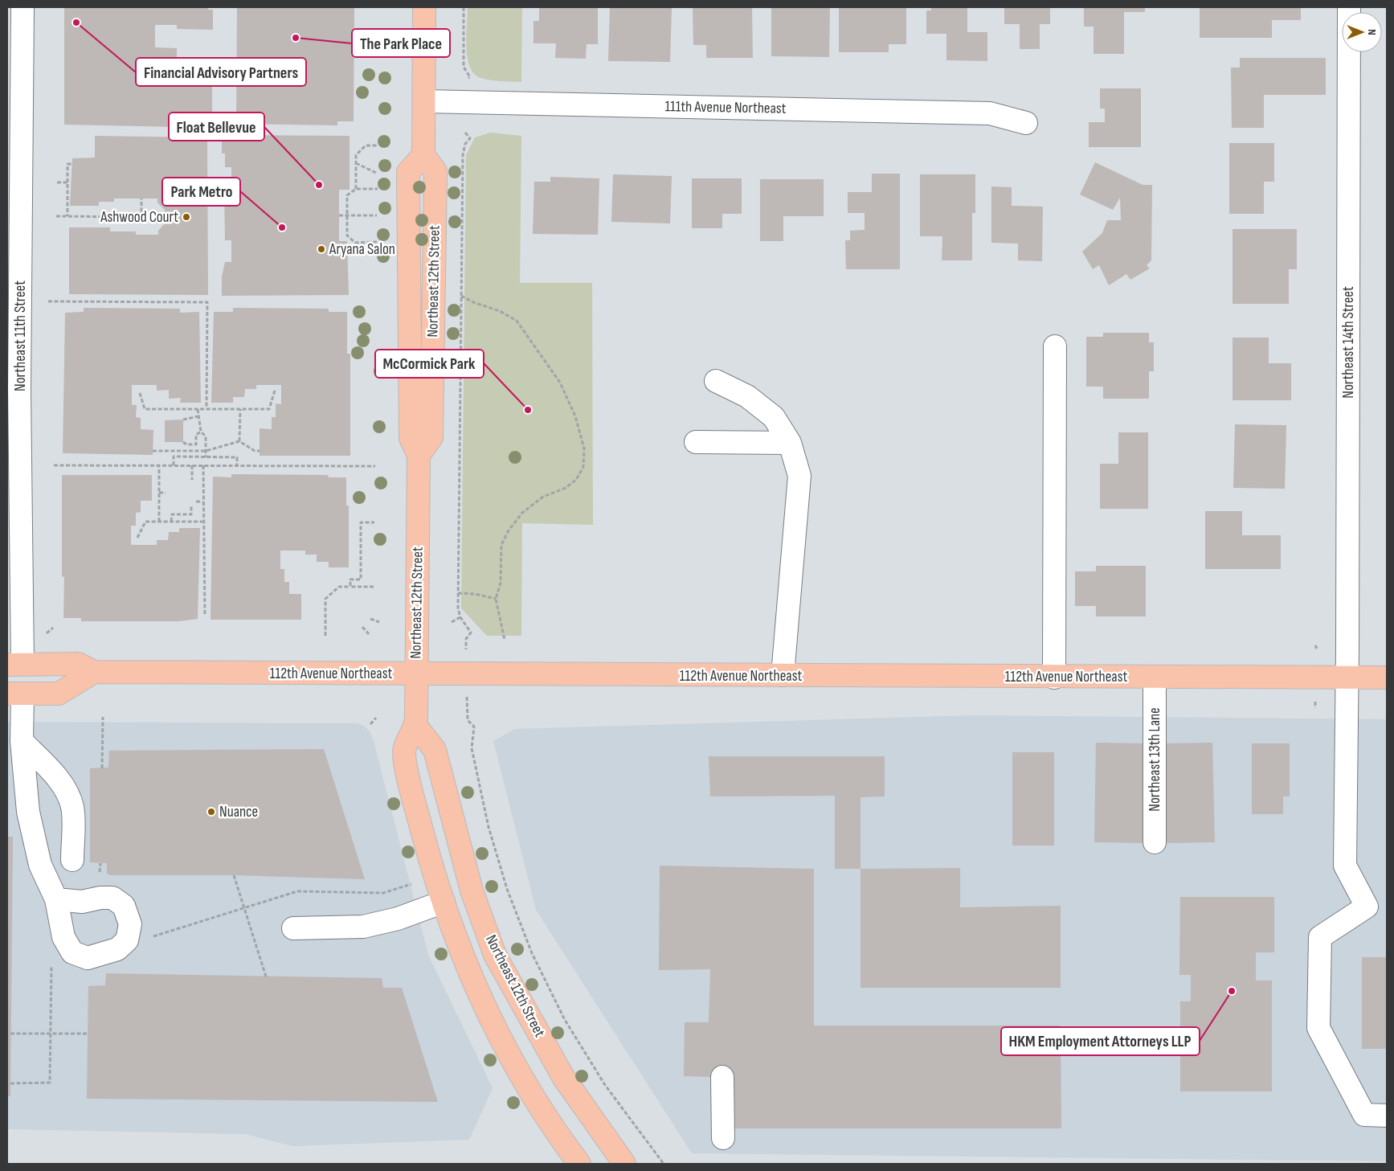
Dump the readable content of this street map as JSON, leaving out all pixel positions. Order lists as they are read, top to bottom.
{
  "streets": {
    "main road": ["Northeast 12th Street", "112th Avenue Northeast"],
    "street": [
      "111th Avenue Northeast",
      "Northeast 11th Street",
      "Northeast 14th Street",
      "Northeast 13th Lane"
    ]
  },
  "crossings": [
    ["111th Avenue Northeast", "Northeast 12th Street"],
    ["Northeast 12th Street", "112th Avenue Northeast"],
    ["Northeast 11th Street", "112th Avenue Northeast"],
    ["Northeast 14th Street", "112th Avenue Northeast"],
    ["112th Avenue Northeast", "Northeast 13th Lane"]
  ],
  "places": [
    "Financial Advisory Partners",
    "The Park Place",
    "Float Bellevue",
    "Ashwood Court",
    "Park Metro",
    "Aryana Salon",
    "McCormick Park",
    "Nuance",
    "HKM Employment Attorneys LLP"
  ],
  "north": "right"
}
